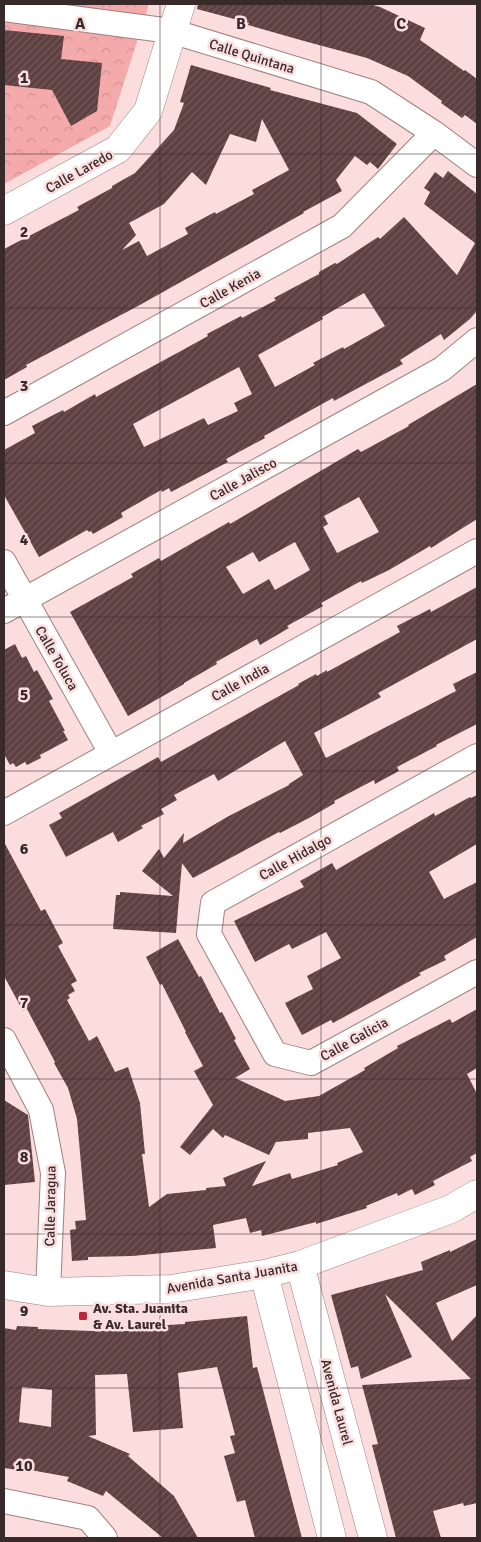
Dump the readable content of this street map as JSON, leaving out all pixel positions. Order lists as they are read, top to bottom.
{
  "streets": {
    "street": [
      "Calle Quintana",
      "Calle Laredo",
      "Calle Kenia",
      "Calle Jalisco",
      "Calle Toluca",
      "Calle India",
      "Calle Hidalgo",
      "Calle Galicia",
      "Calle Jaragua",
      "Avenida Santa Juanita",
      "Avenida Laurel"
    ]
  },
  "crossings": [
    ["Calle Quintana", "Calle Laredo"],
    ["Calle Quintana", "Calle Kenia"],
    ["Calle Jalisco", "Calle Toluca"],
    ["Calle Toluca", "Calle India"],
    ["Calle Hidalgo", "Calle Galicia"],
    ["Calle Jaragua", "Avenida Santa Juanita"],
    ["Avenida Santa Juanita", "Avenida Laurel"]
  ],
  "places": {
    "transit": ["Av. Sta. Juanita & Av. Laurel"]
  },
  "grid": {
    "columns": ["A", "B", "C"],
    "rows": [
      "1",
      "2",
      "3",
      "4",
      "5",
      "6",
      "7",
      "8",
      "9",
      "10"
    ]
  }
}
